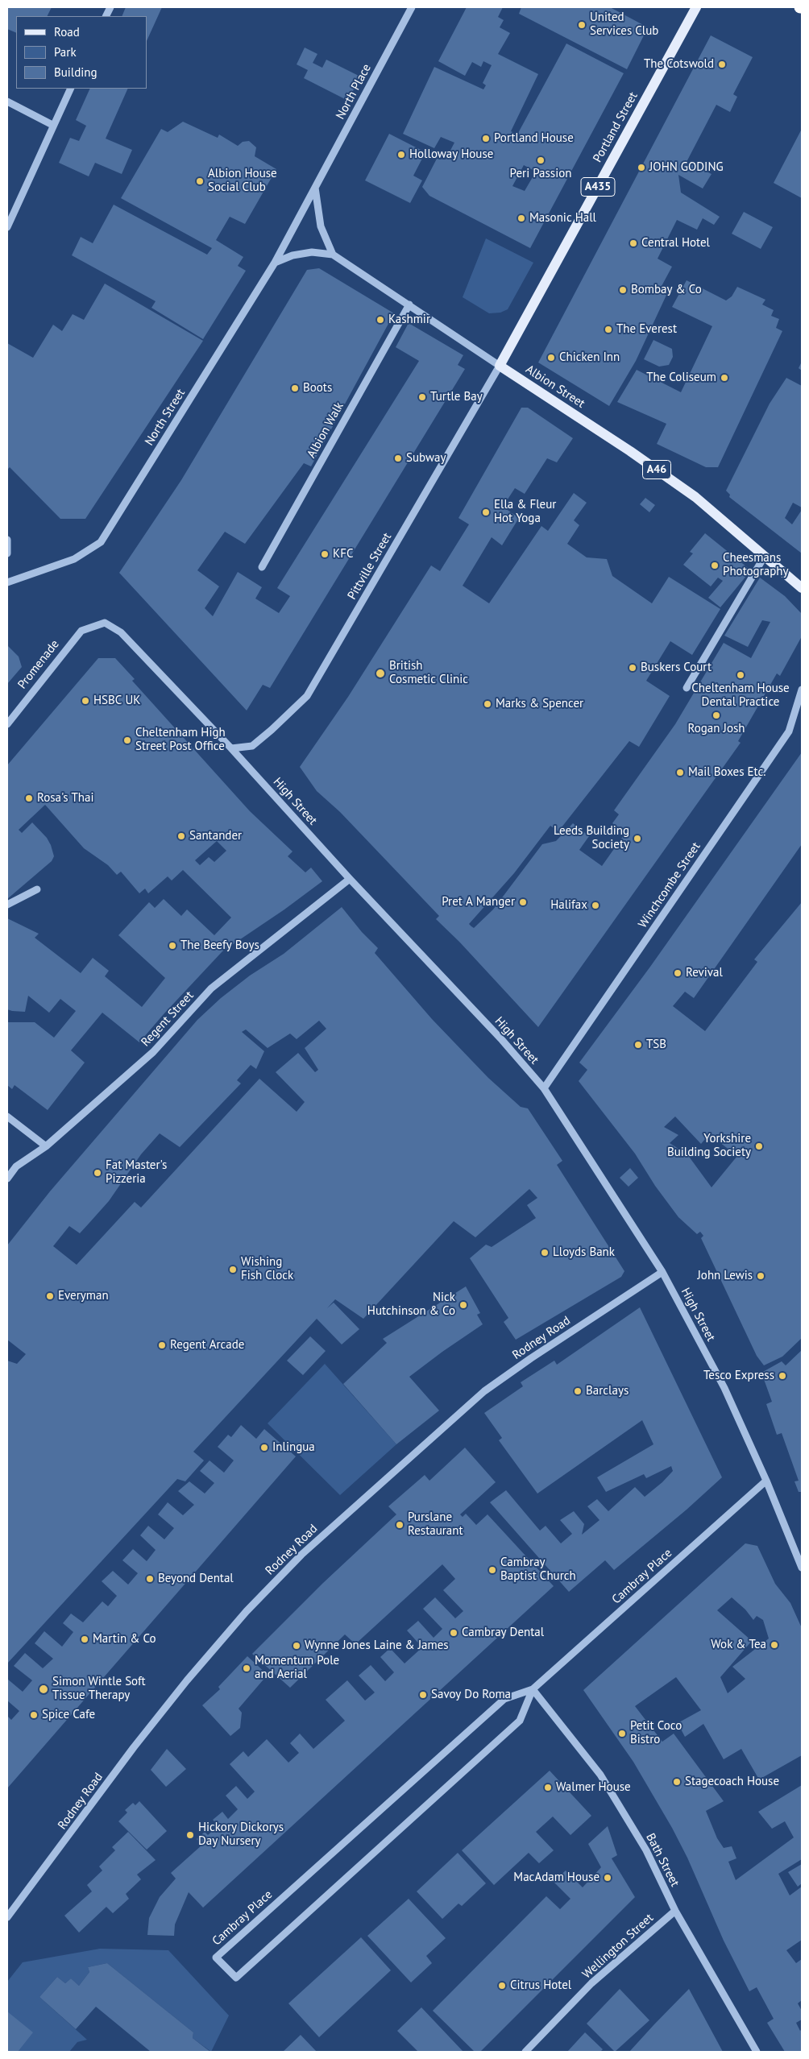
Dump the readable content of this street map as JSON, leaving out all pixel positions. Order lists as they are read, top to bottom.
{
  "streets": {
    "main road": [
      "Portland Street",
      "A435",
      "Albion Street",
      "A46"
    ],
    "street": [
      "North Place",
      "North Street",
      "Albion Walk",
      "Pittville Street",
      "Promenade",
      "High Street",
      "Winchcombe Street",
      "Regent Street",
      "Rodney Road",
      "Cambray Place",
      "Bath Street",
      "Wellington Street"
    ]
  },
  "crossings": [
    ["North Place", "Albion Street"],
    ["North Place", "North Street"],
    ["Portland Street", "Albion Street"],
    ["Portland Street", "Pittville Street"],
    ["Albion Street", "North Street"],
    ["Albion Street", "Albion Walk"],
    ["Albion Street", "Pittville Street"],
    ["Pittville Street", "High Street"],
    ["Promenade", "High Street"],
    ["High Street", "Winchcombe Street"],
    ["High Street", "Regent Street"],
    ["High Street", "Rodney Road"],
    ["High Street", "Cambray Place"],
    ["Cambray Place", "Bath Street"],
    ["Bath Street", "Wellington Street"]
  ],
  "places": [
    "United Services Club",
    "The Cotswold",
    "Portland House",
    "Holloway House",
    "Peri Passion",
    "JOHN GODING",
    "Albion House Social Club",
    "Masonic Hall",
    "Central Hotel",
    "Bombay & Co",
    "Kashmir",
    "The Everest",
    "Chicken Inn",
    "The Coliseum",
    "Boots",
    "Turtle Bay",
    "Subway",
    "Ella & Fleur Hot Yoga",
    "KFC",
    "Cheesmans Photography",
    "Buskers Court",
    "British Cosmetic Clinic",
    "Cheltenham House Dental Practice",
    "HSBC UK",
    "Marks & Spencer",
    "Rogan Josh",
    "Cheltenham High Street Post Office",
    "Mail Boxes Etc.",
    "Rosa's Thai",
    "Santander",
    "Leeds Building Society",
    "Pret A Manger",
    "Halifax",
    "The Beefy Boys",
    "Revival",
    "TSB",
    "Yorkshire Building Society",
    "Fat Master's Pizzeria",
    "Lloyds Bank",
    "Wishing Fish Clock",
    "John Lewis",
    "Everyman",
    "Nick Hutchinson & Co",
    "Regent Arcade",
    "Tesco Express",
    "Barclays",
    "Inlingua",
    "Purslane Restaurant",
    "Cambray Baptist Church",
    "Beyond Dental",
    "Cambray Dental",
    "Martin & Co",
    "Wok & Tea",
    "Wynne Jones Laine & James",
    "Momentum Pole and Aerial",
    "Simon Wintle Soft Tissue Therapy",
    "Savoy Do Roma",
    "Spice Cafe",
    "Petit Coco Bistro",
    "Stagecoach House",
    "Walmer House",
    "Hickory Dickorys Day Nursery",
    "MacAdam House",
    "Citrus Hotel"
  ],
  "legend": ["Road", "Park", "Building"]
}
